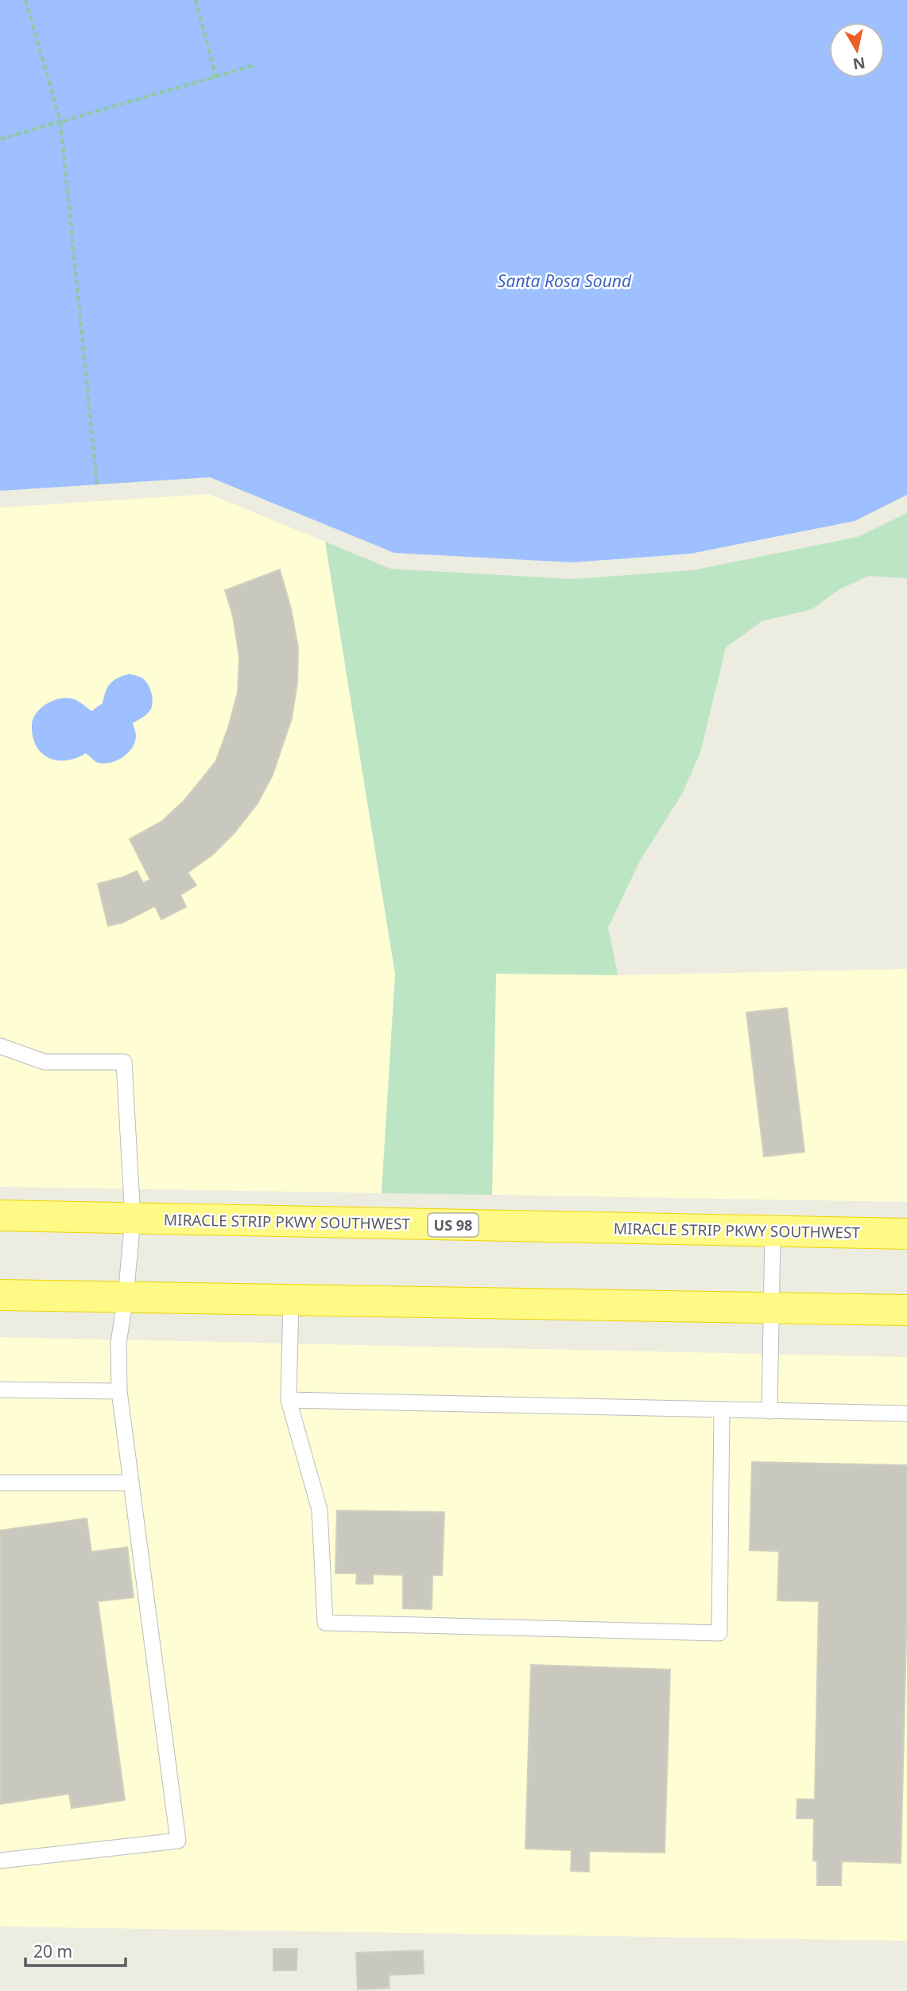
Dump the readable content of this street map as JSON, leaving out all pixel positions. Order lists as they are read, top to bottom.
{
  "streets": {
    "highway": ["MIRACLE STRIP PKWY SOUTHWEST", "US 98"]
  },
  "water": ["Santa Rosa Sound"],
  "scale_bar": "20 m",
  "north": "bottom"
}
